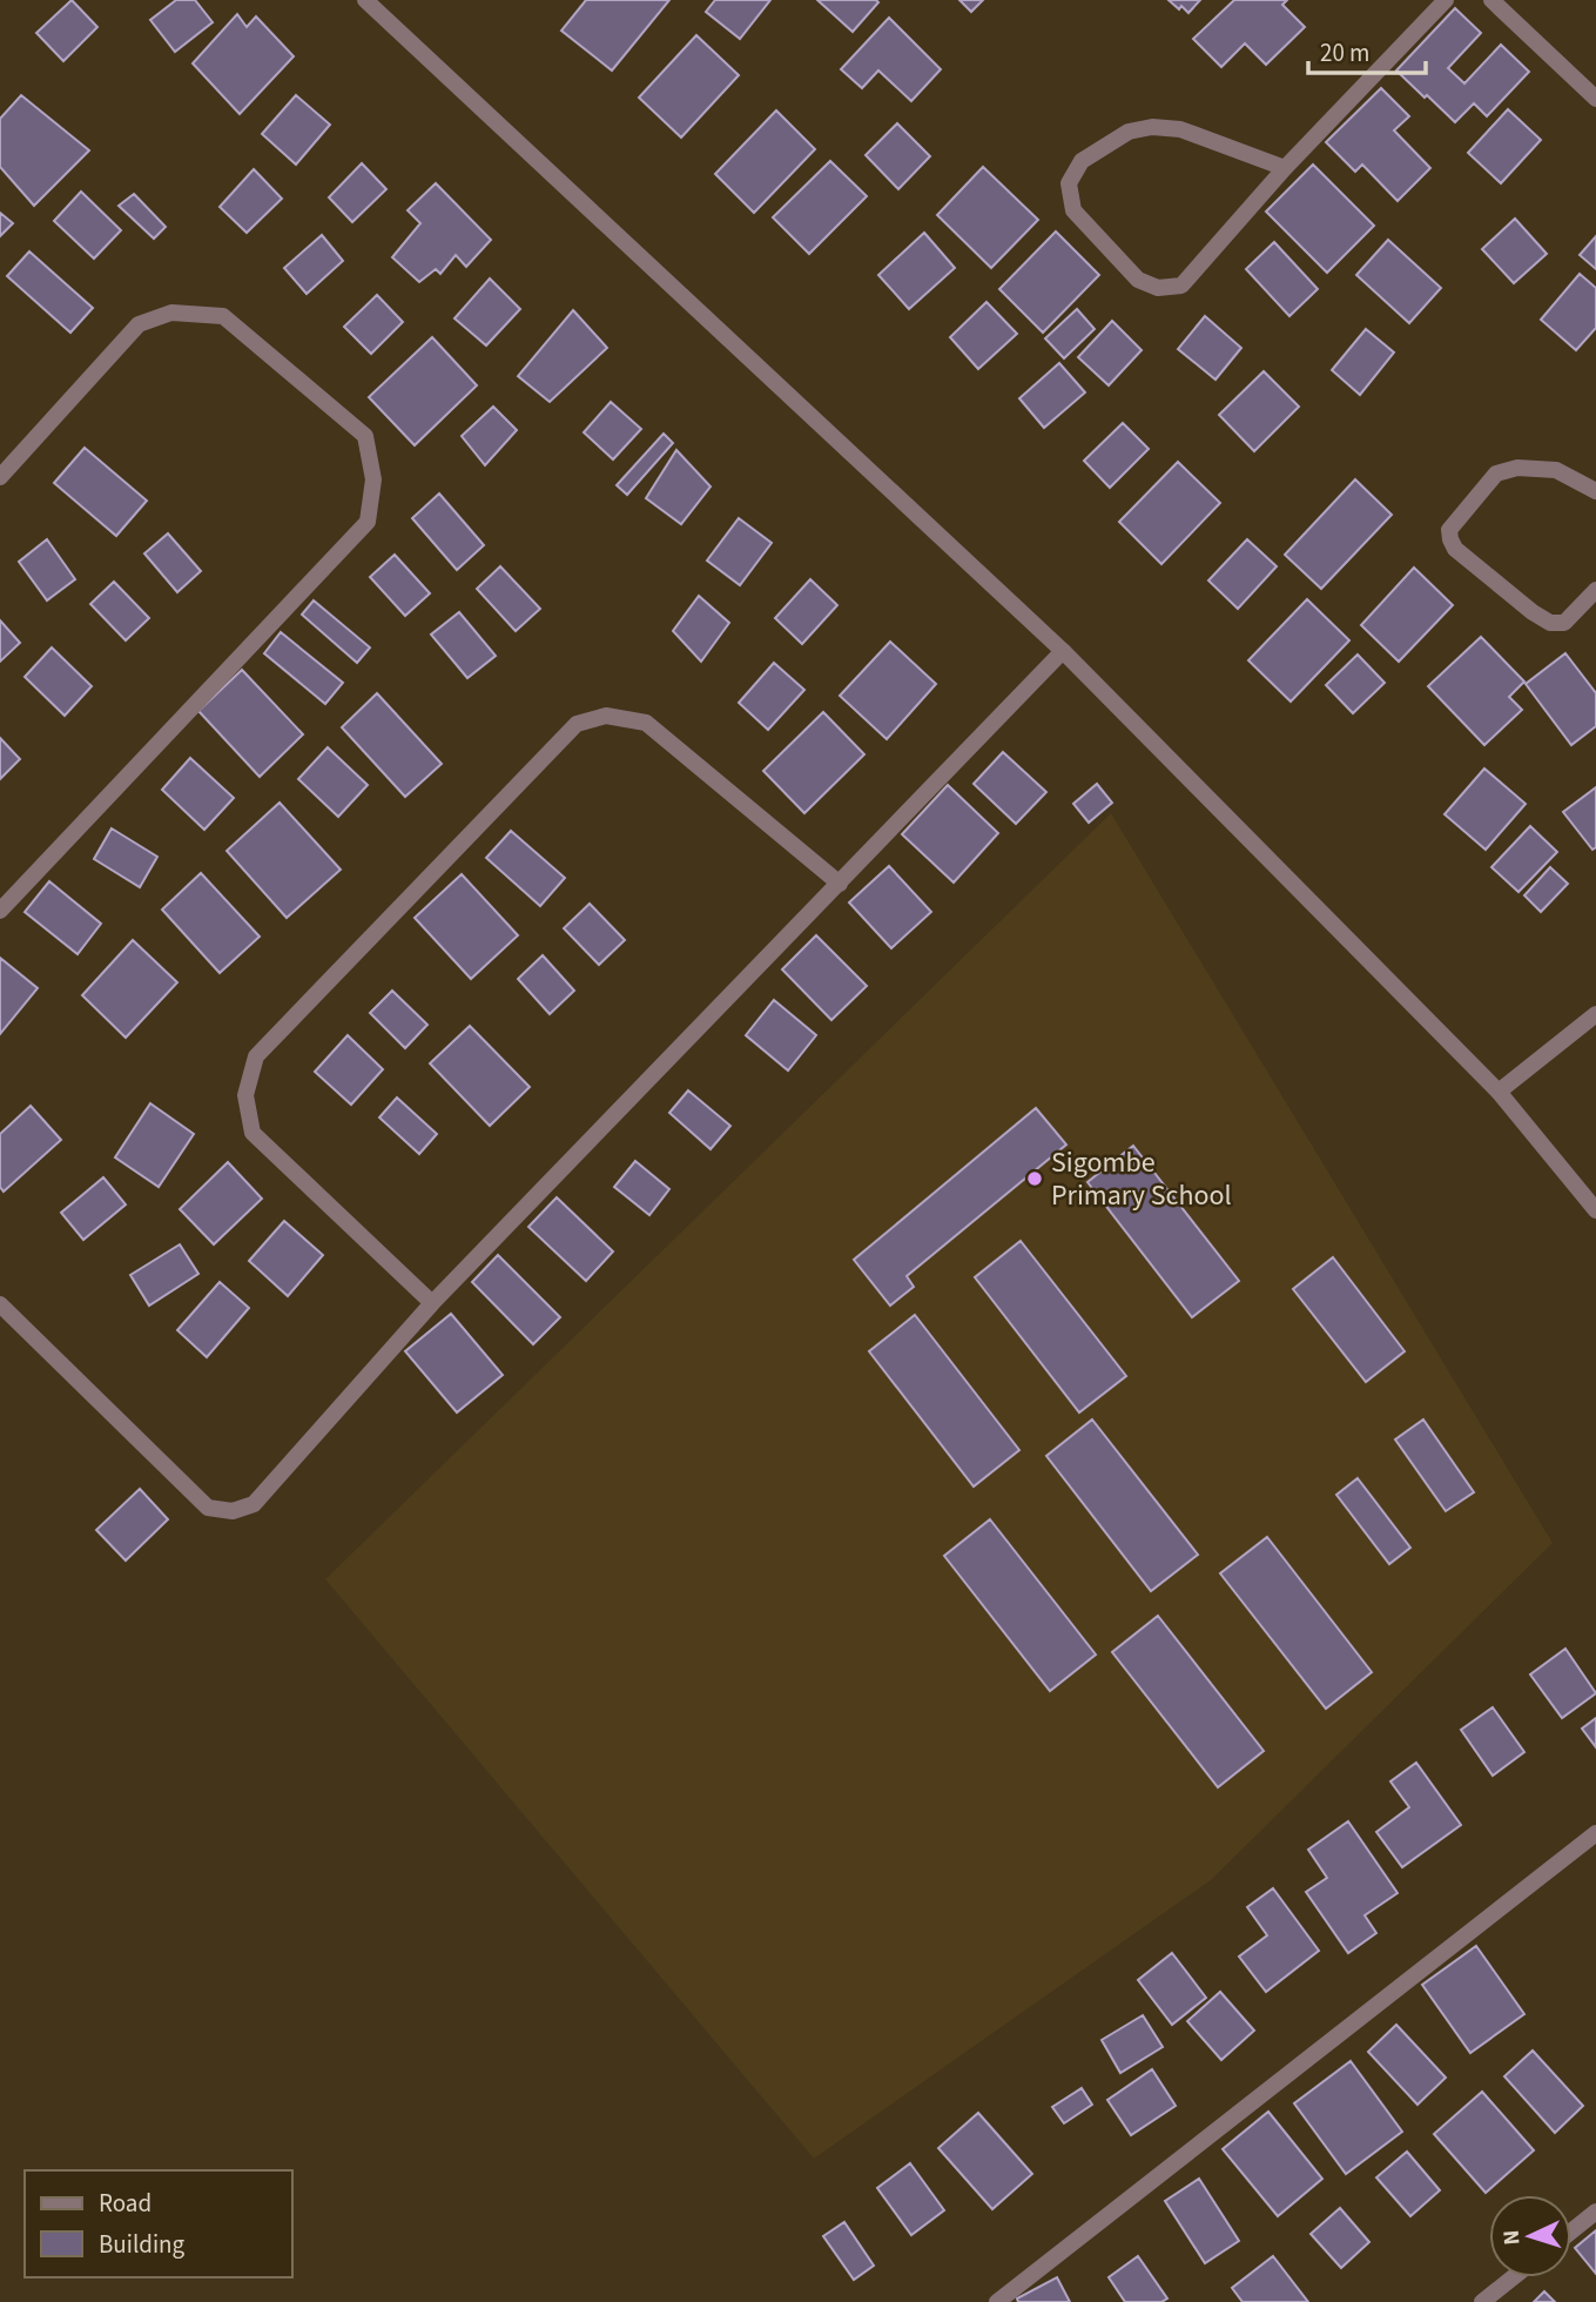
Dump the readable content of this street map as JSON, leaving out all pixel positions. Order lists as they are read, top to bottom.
{
  "places": ["Sigombe Primary School"],
  "legend": ["Road", "Building"],
  "scale_bar": "20 m",
  "north": "left"
}
